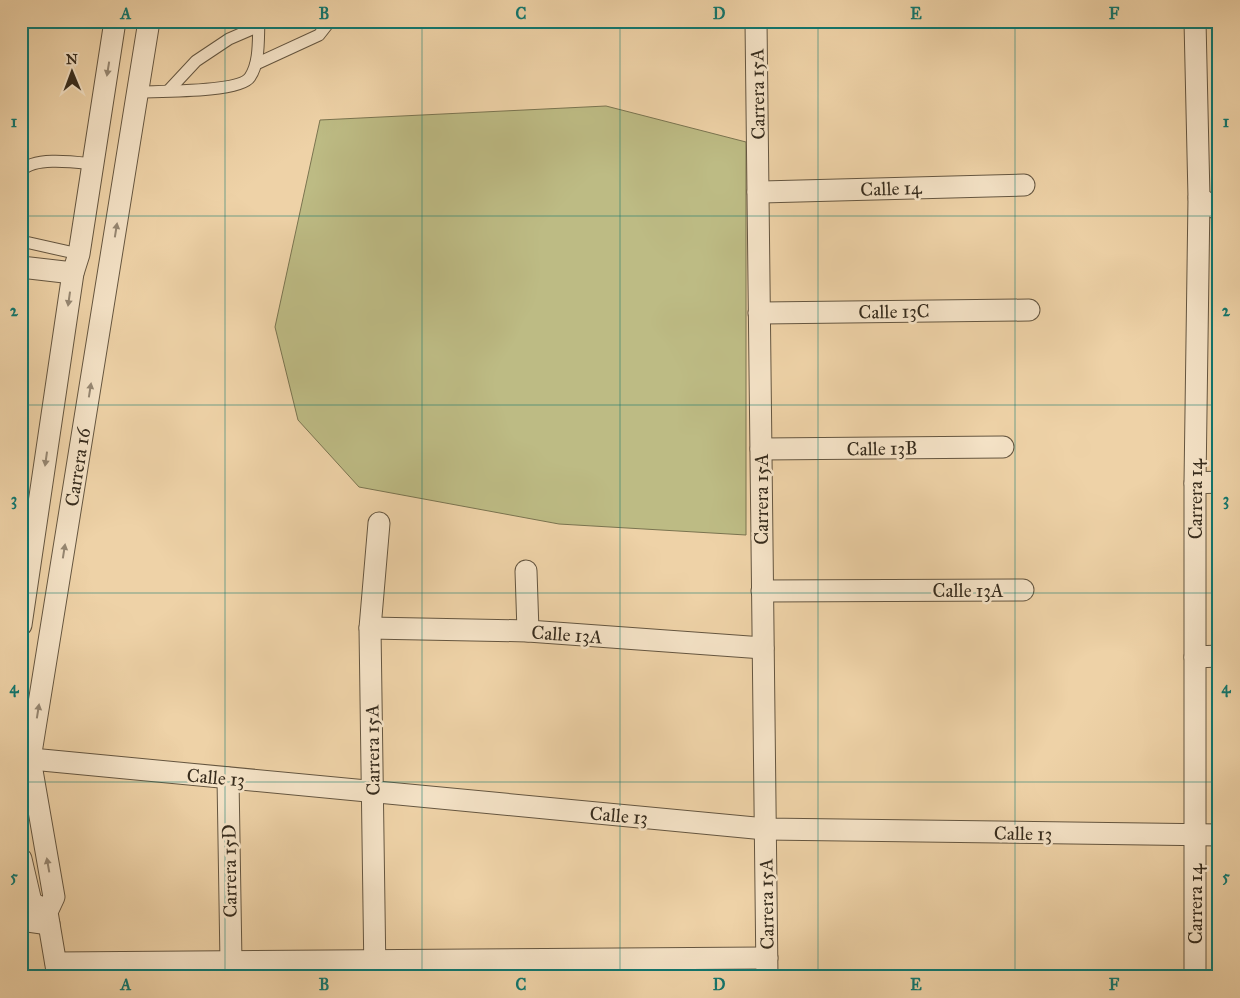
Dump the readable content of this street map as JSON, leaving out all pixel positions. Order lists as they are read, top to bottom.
{
  "streets": {
    "street": [
      "Carrera 15A",
      "Calle 14",
      "Calle 13C",
      "Calle 13B",
      "Carrera 16",
      "Carrera 14",
      "Calle 13A",
      "Calle 13",
      "Carrera 15D"
    ]
  },
  "crossings": [
    ["Carrera 15A", "Calle 14"],
    ["Carrera 15A", "Calle 13C"],
    ["Carrera 15A", "Calle 13B"],
    ["Carrera 15A", "Calle 13A"],
    ["Carrera 15A", "Calle 13"],
    ["Carrera 16", "Calle 13"],
    ["Carrera 14", "Calle 13"],
    ["Calle 13", "Carrera 15D"]
  ],
  "north": "top",
  "grid": {
    "columns": [
      "A",
      "B",
      "C",
      "D",
      "E",
      "F"
    ],
    "rows": [
      "1",
      "2",
      "3",
      "4",
      "5"
    ]
  }
}
